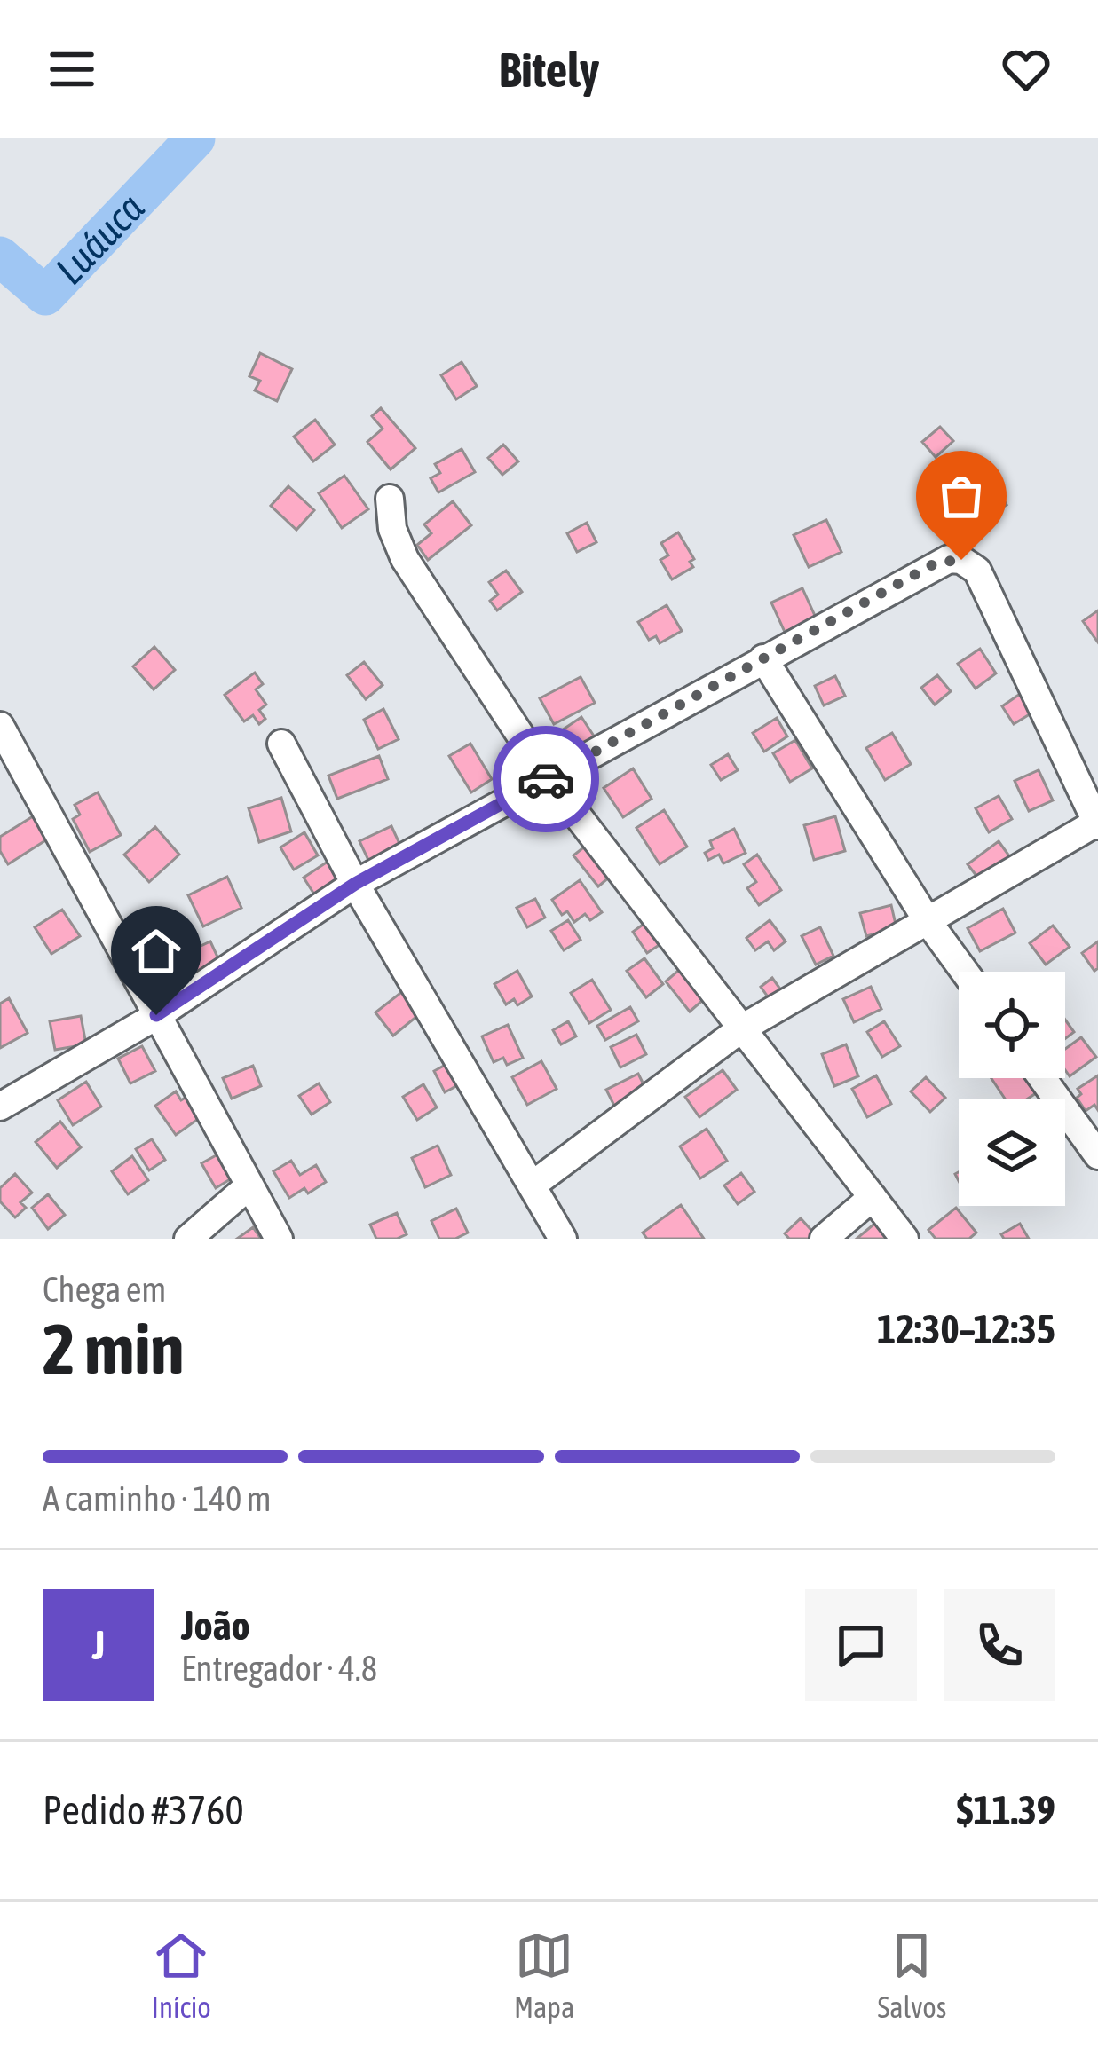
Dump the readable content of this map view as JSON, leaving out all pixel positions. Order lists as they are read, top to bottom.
{
  "water": ["Luáuca"],
  "page": {
    "header": "Bitely",
    "heading": ["2 min", "Chega em", "12:30–12:35"],
    "panel": [
      "João",
      "Entregador · 4.8",
      "Pedido #3760",
      "$11.39"
    ],
    "bar": "A caminho · 140 m",
    "round": "J",
    "tabs": ["Início", "Mapa", "Salvos"]
  }
}
